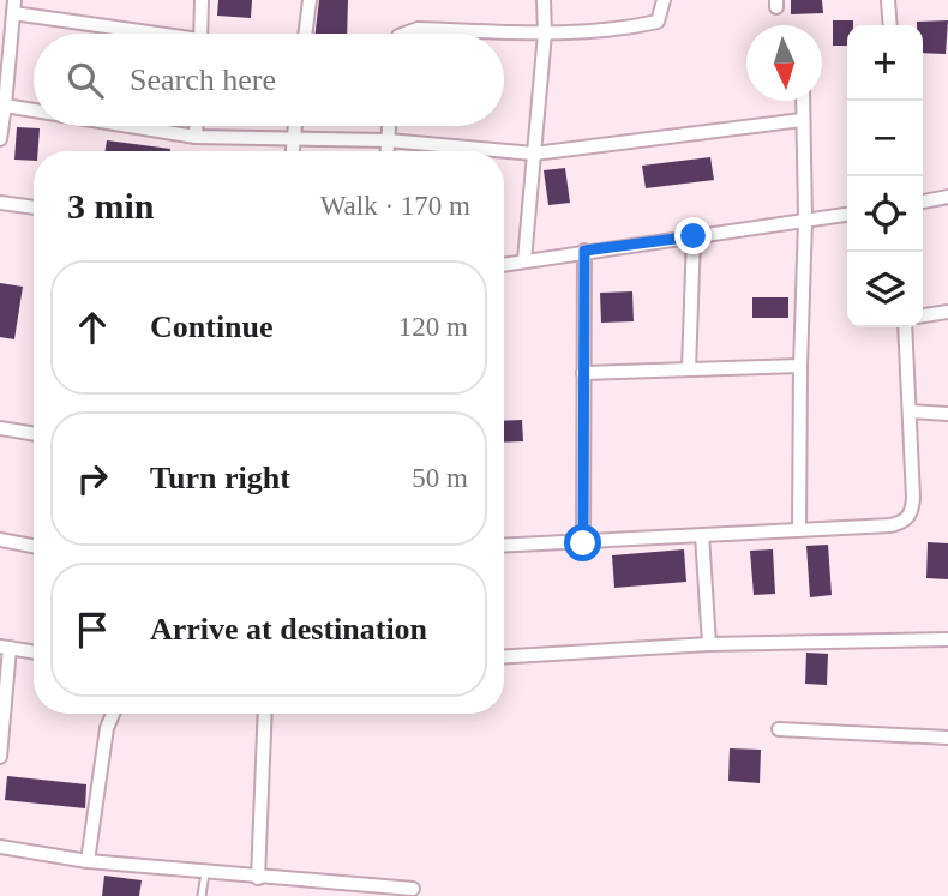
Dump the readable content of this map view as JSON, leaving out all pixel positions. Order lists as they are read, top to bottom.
{
  "north": "bottom",
  "page": {
    "map_buttons": ["+", "−"],
    "search": "Search here",
    "heading": ["3 min", "Walk · 170 m"],
    "list": [
      ["Continue", "120 m"],
      ["Turn right", "50 m"],
      "Arrive at destination"
    ]
  }
}
